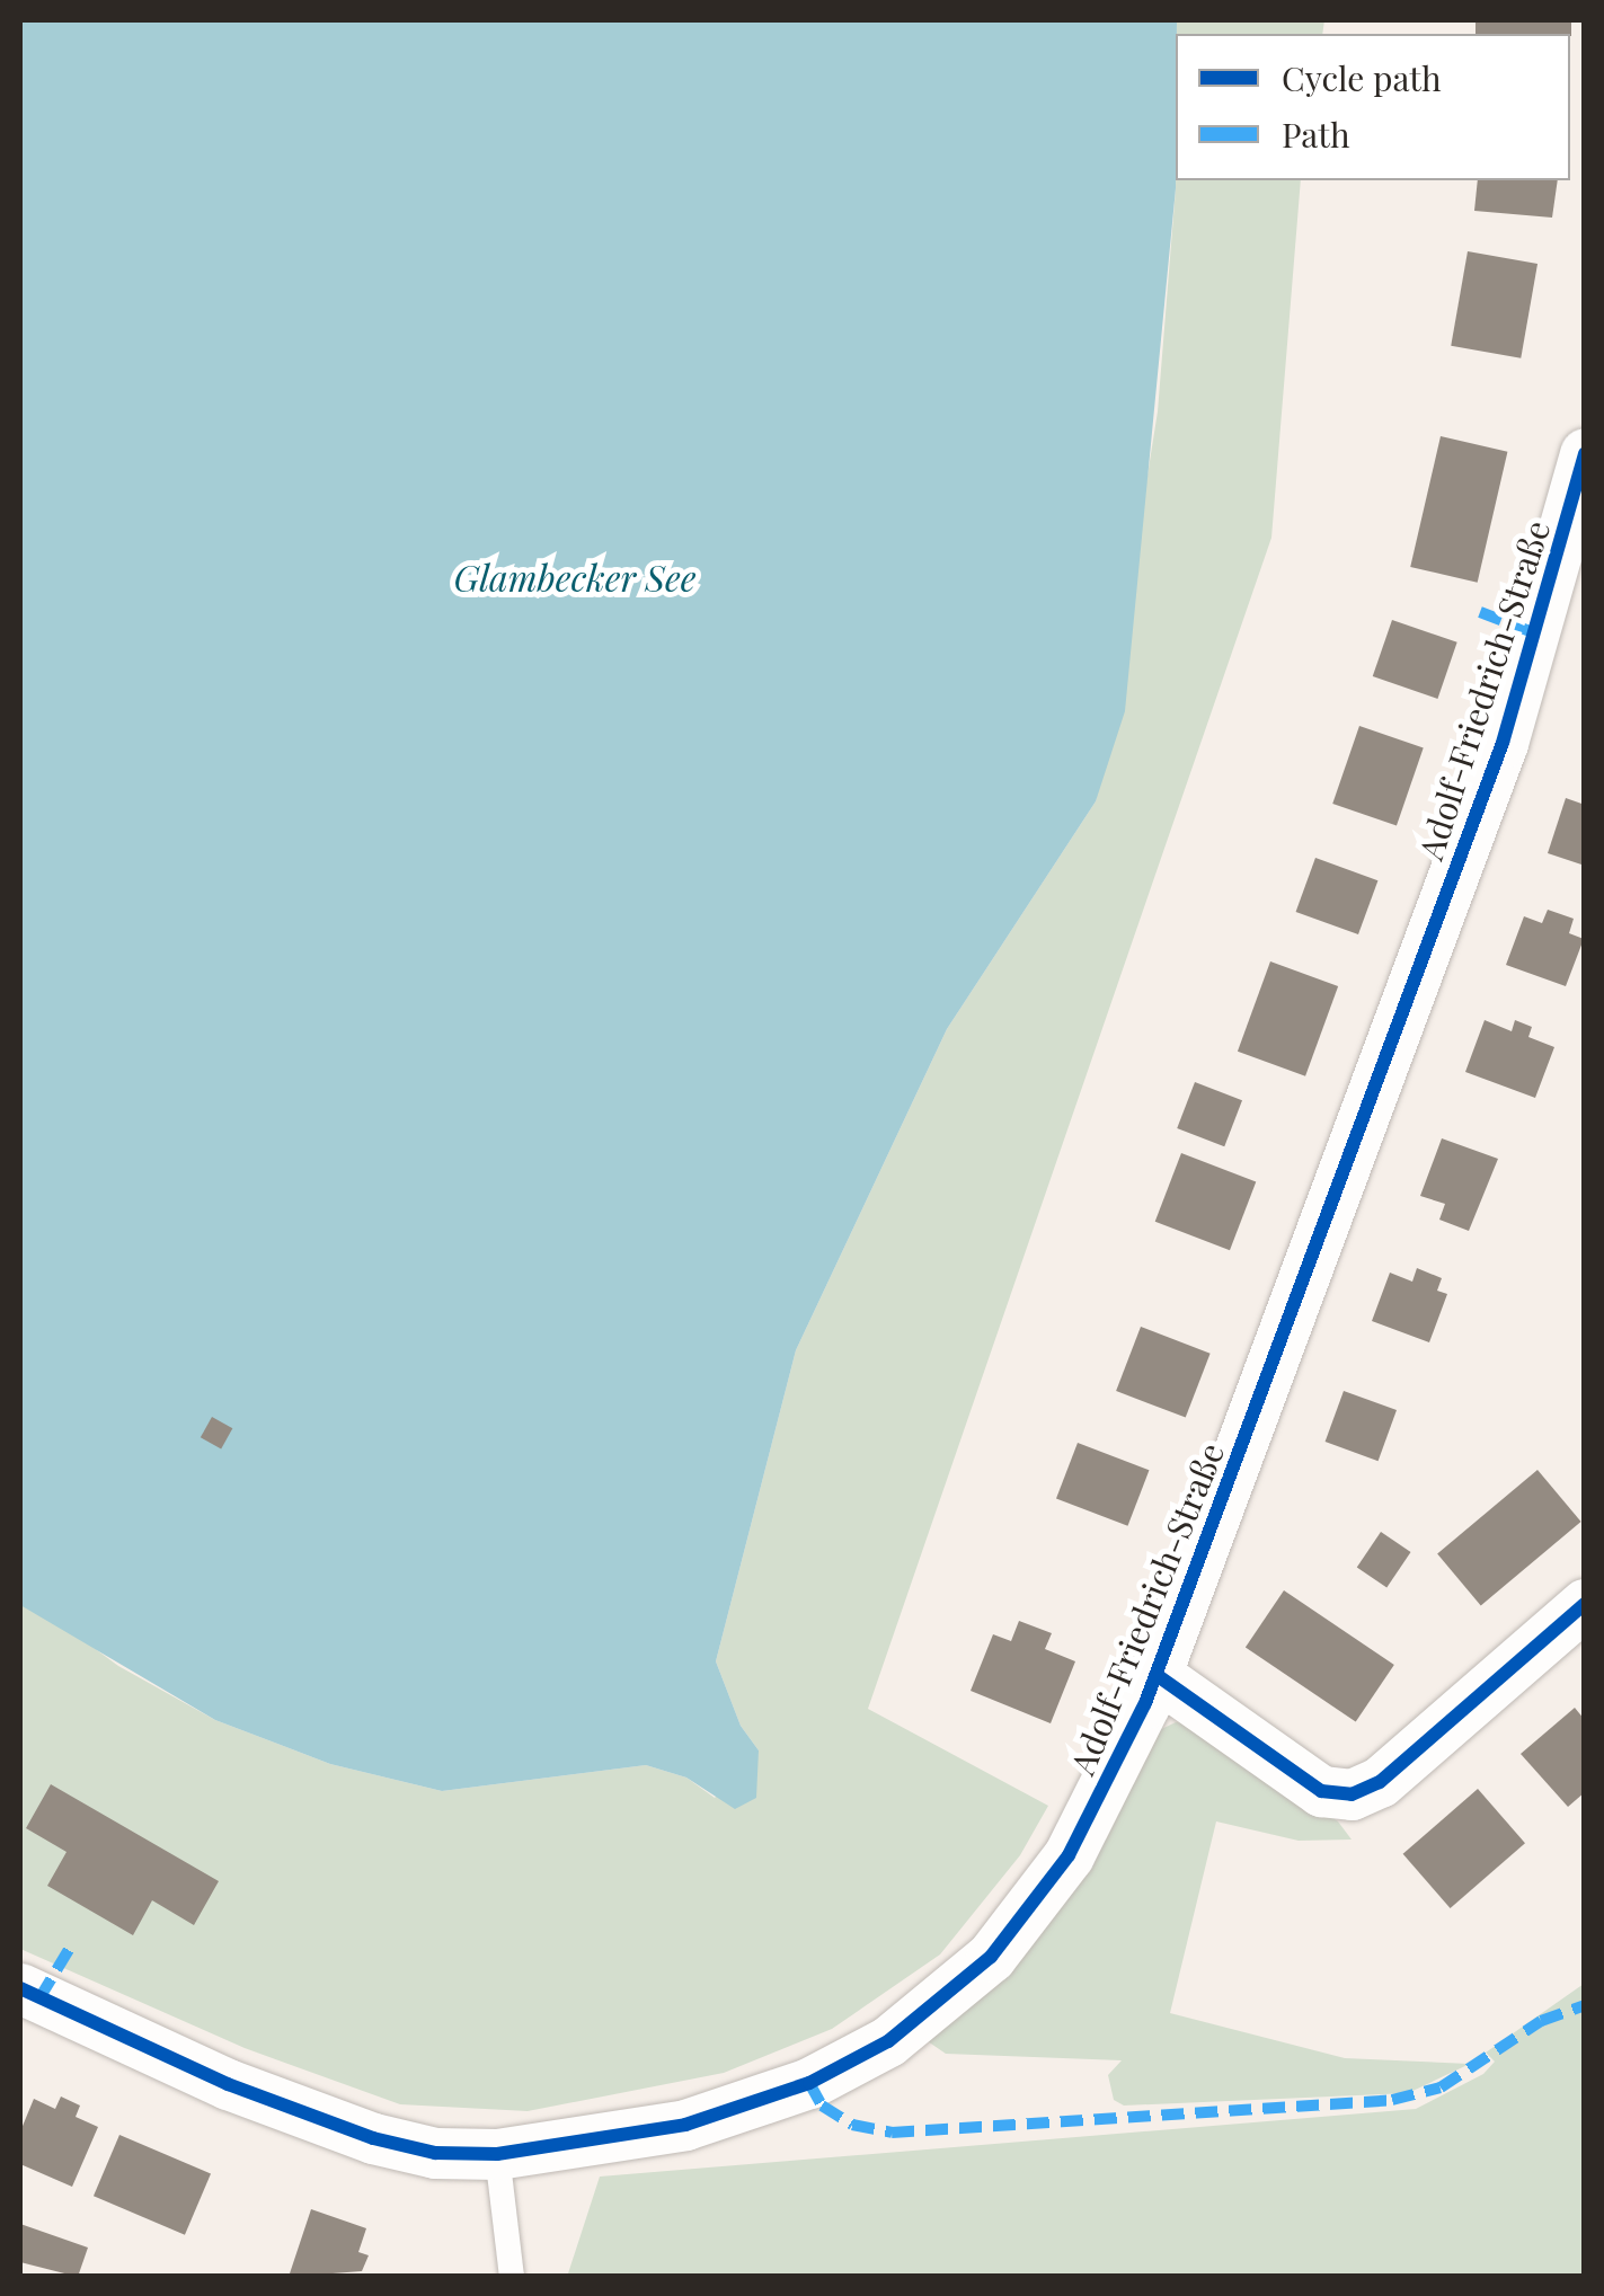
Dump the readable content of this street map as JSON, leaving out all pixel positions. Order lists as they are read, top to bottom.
{
  "streets": {
    "street": ["Adolf-Friedrich-Straße"]
  },
  "water": ["Glambecker See"],
  "legend": ["Cycle path", "Path"]
}
